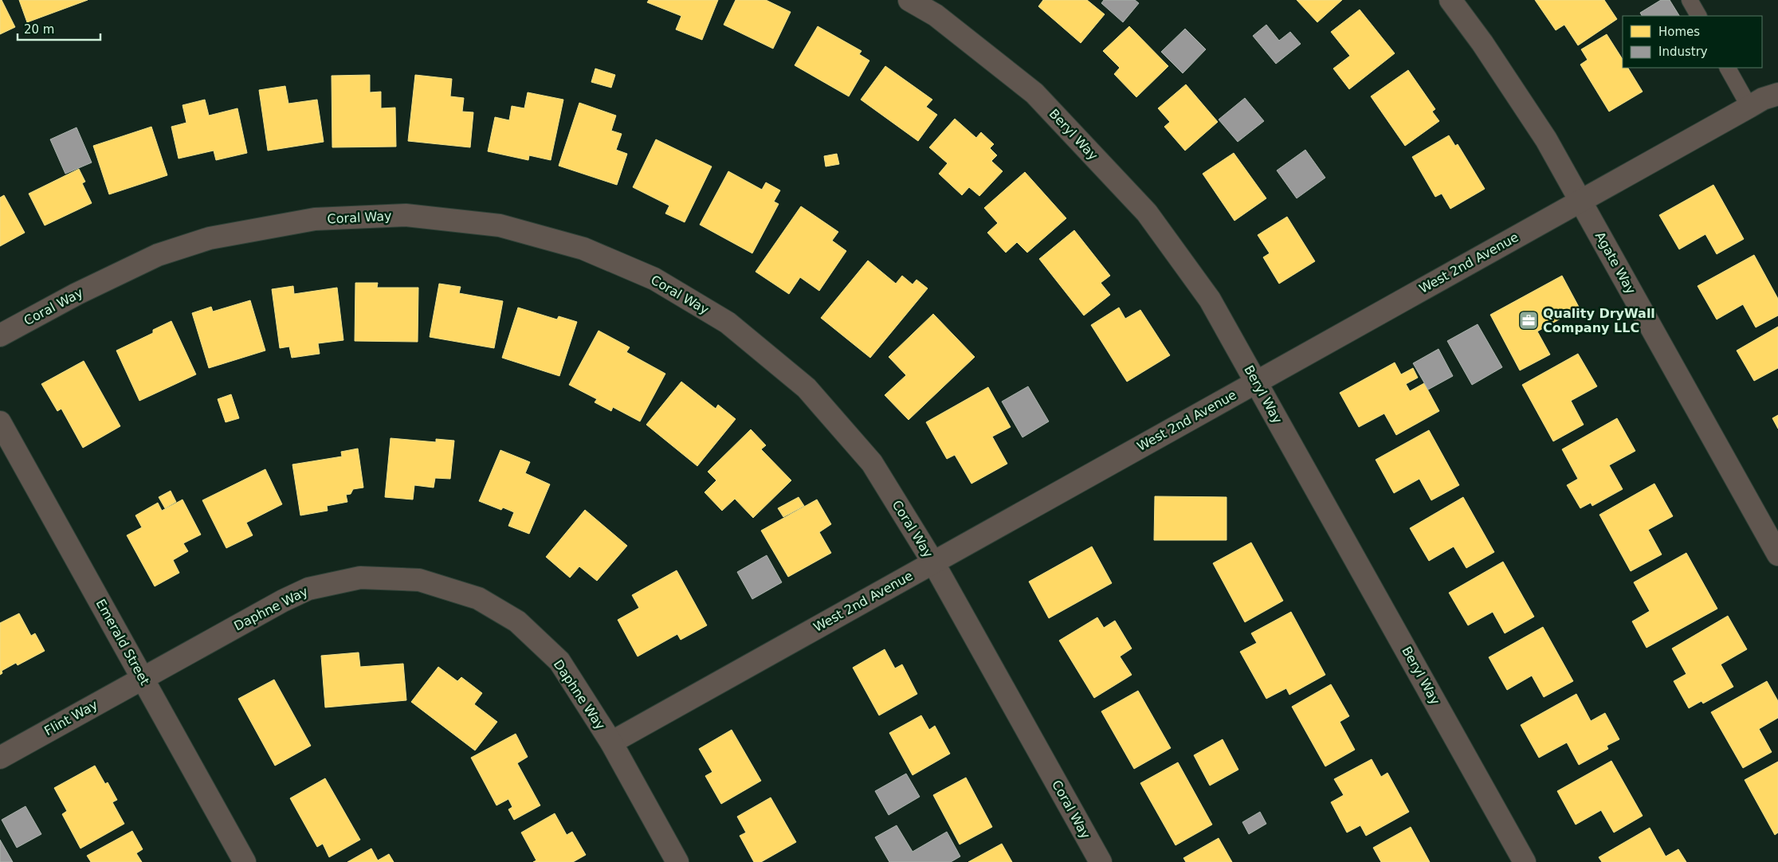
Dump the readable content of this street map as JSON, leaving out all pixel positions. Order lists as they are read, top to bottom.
{
  "streets": {
    "street": [
      "Beryl Way",
      "Coral Way",
      "West 2nd Avenue",
      "Agate Way",
      "Daphne Way",
      "Emerald Street",
      "Flint Way"
    ]
  },
  "crossings": [
    ["Beryl Way", "West 2nd Avenue"],
    ["Coral Way", "West 2nd Avenue"],
    ["West 2nd Avenue", "Agate Way"],
    ["West 2nd Avenue", "Daphne Way"],
    ["Daphne Way", "Emerald Street"],
    ["Daphne Way", "Flint Way"],
    ["Emerald Street", "Flint Way"]
  ],
  "places": {
    "office": ["Quality DryWall Company LLC"]
  },
  "legend": ["Homes", "Industry"],
  "scale_bar": "20 m"
}
